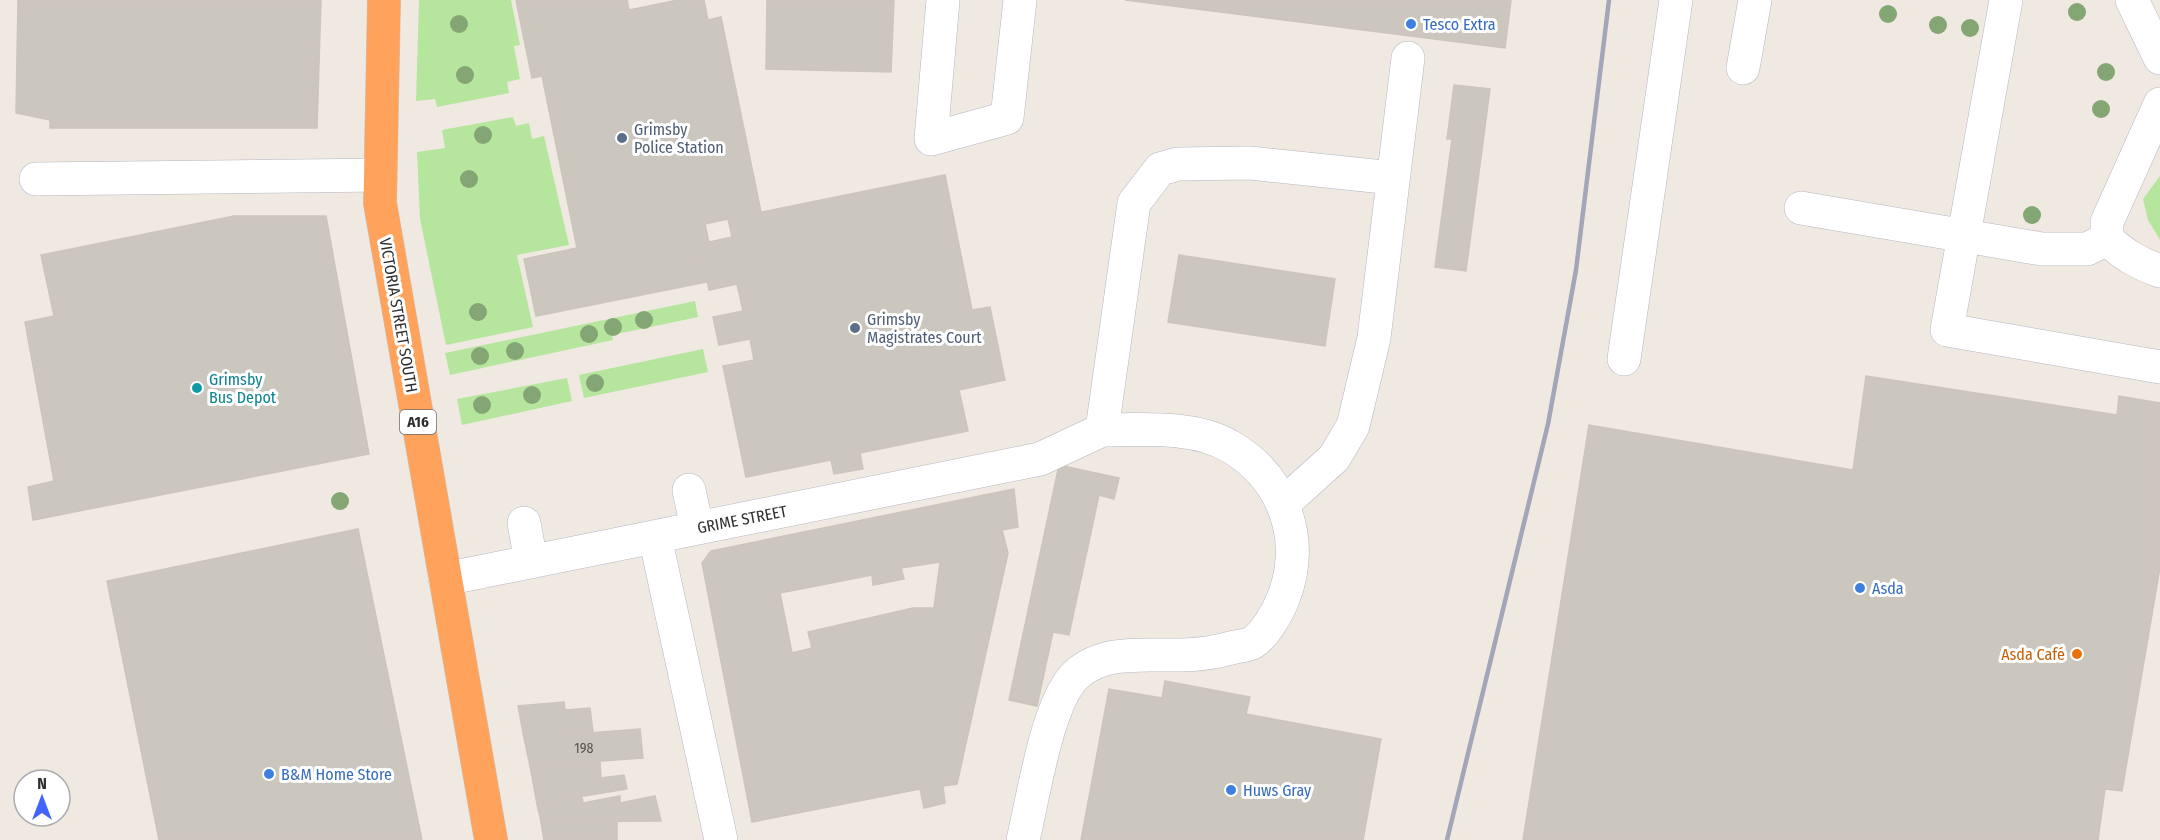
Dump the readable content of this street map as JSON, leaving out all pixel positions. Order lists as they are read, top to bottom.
{
  "streets": {
    "highway": ["VICTORIA STREET SOUTH", "A16"],
    "street": ["GRIME STREET"]
  },
  "crossings": [
    ["VICTORIA STREET SOUTH", "GRIME STREET"]
  ],
  "places": [
    "Tesco Extra",
    "Grimsby Police Station",
    "Grimsby Magistrates Court",
    "Grimsby Bus Depot",
    "Asda",
    "Asda Café",
    "B&M Home Store",
    "Huws Gray"
  ],
  "house_numbers": ["198"],
  "north": "top"
}
